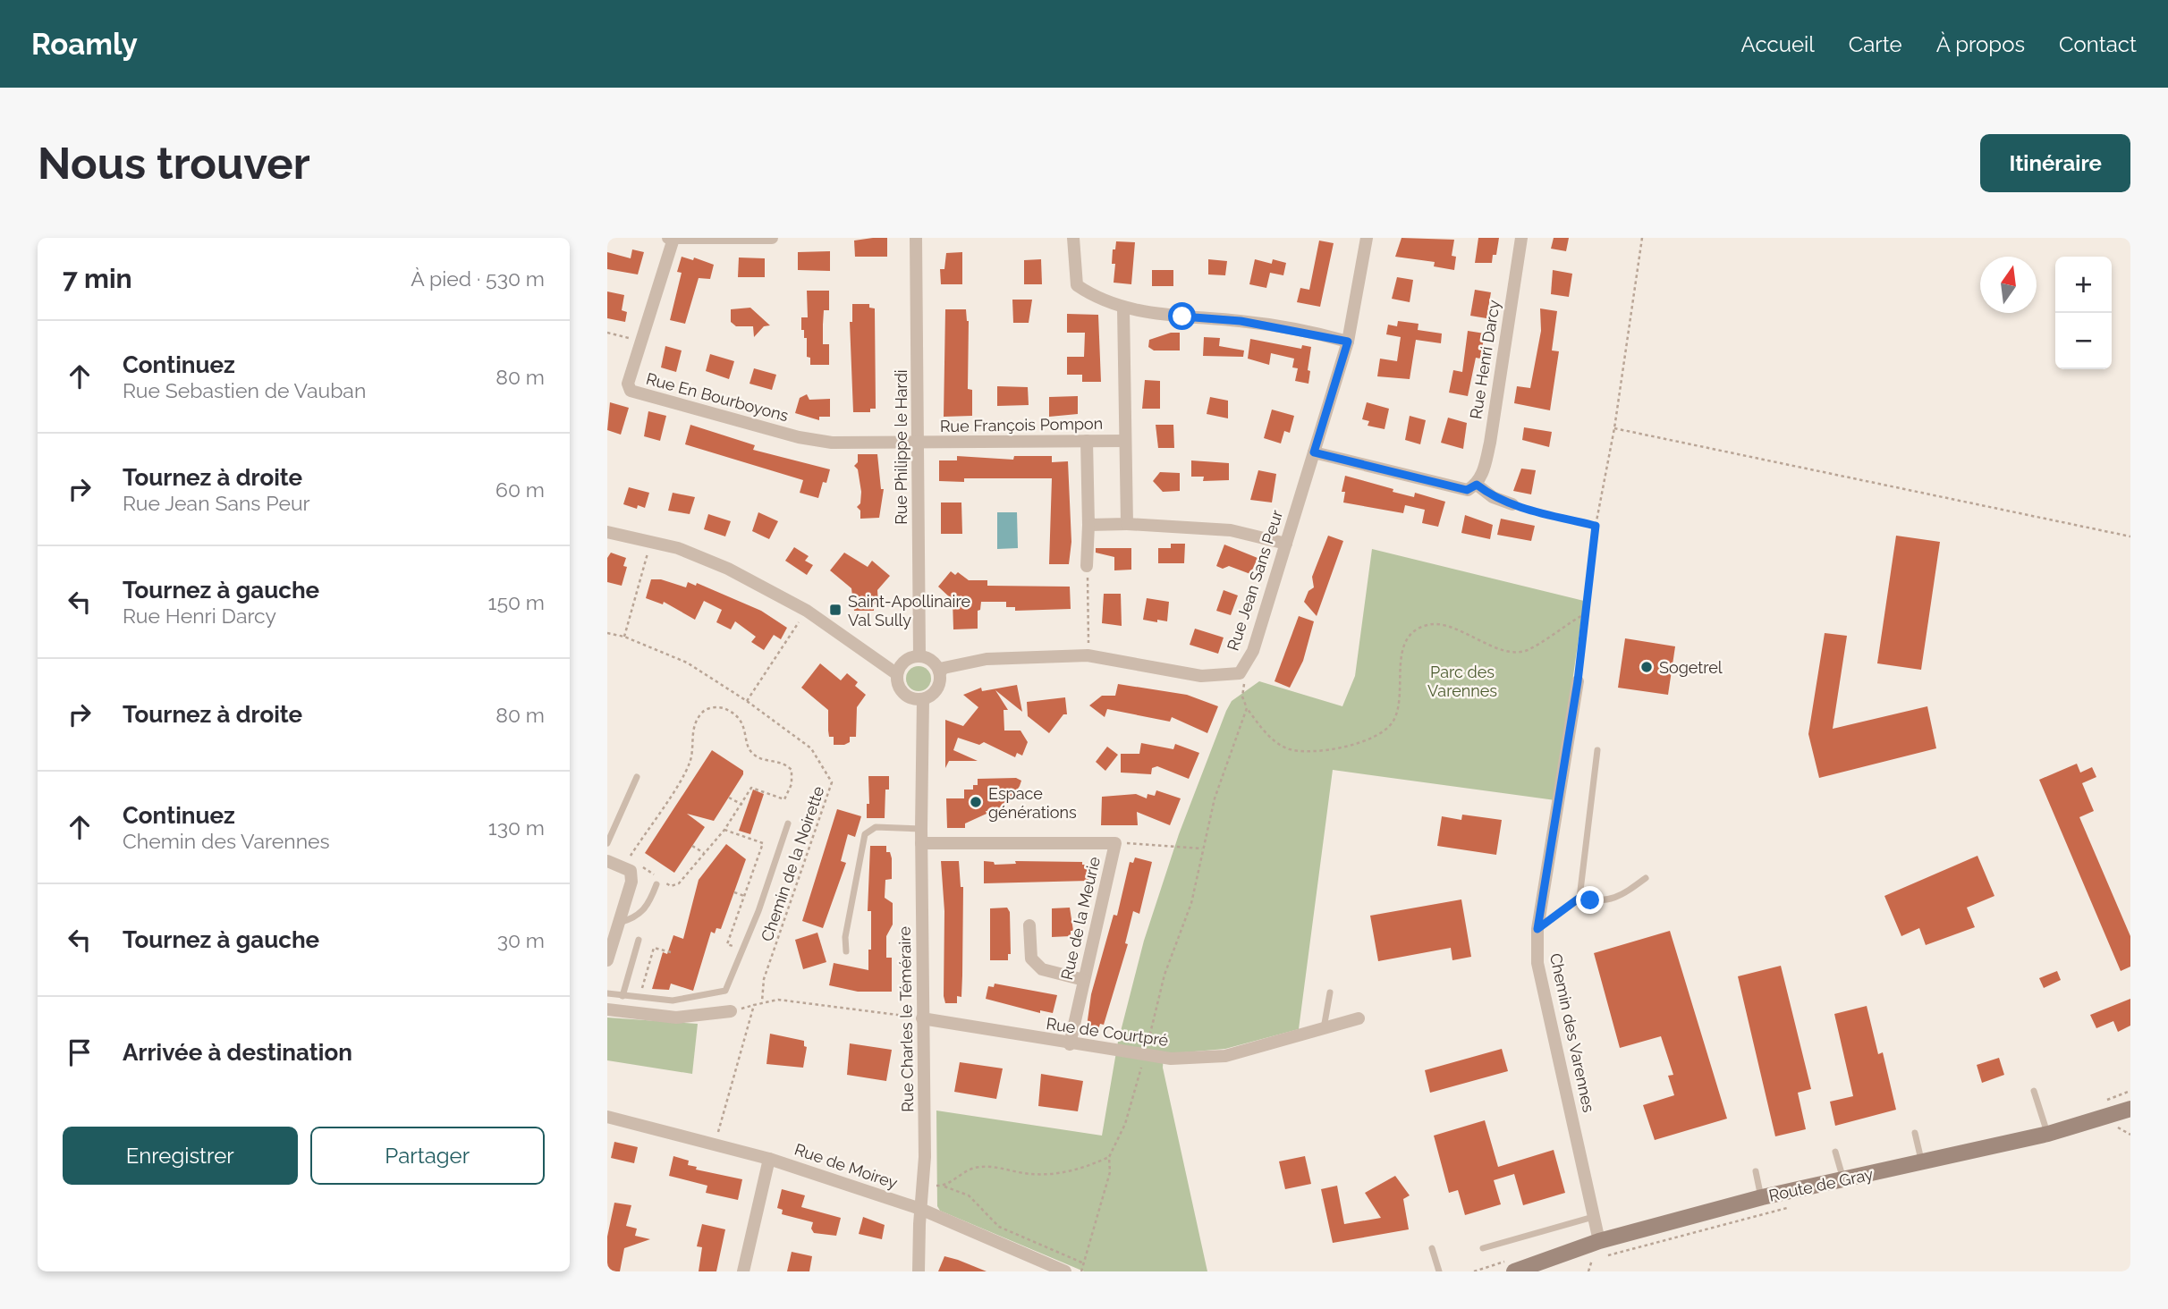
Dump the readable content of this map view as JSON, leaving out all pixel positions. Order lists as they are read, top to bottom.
{
  "streets": {
    "main road": ["Route de Gray"],
    "street": [
      "Rue Henri Darcy",
      "Rue En Bourboyons",
      "Rue François Pompon",
      "Rue Philippe le Hardi",
      "Rue Jean Sans Peur",
      "Rue de la Meurie",
      "Rue Charles le Téméraire",
      "Rue de Courtpré",
      "Chemin des Varennes",
      "Rue de Moirey"
    ],
    "path": ["Chemin de la Noirette"]
  },
  "crossings": [
    ["Rue En Bourboyons", "Rue François Pompon"],
    ["Rue En Bourboyons", "Rue Philippe le Hardi"],
    ["Rue François Pompon", "Rue Philippe le Hardi"],
    ["Rue Philippe le Hardi", "Rue Jean Sans Peur"],
    ["Rue Philippe le Hardi", "Rue Charles le Téméraire"],
    ["Rue Jean Sans Peur", "Rue Charles le Téméraire"],
    ["Chemin de la Noirette", "Rue de Moirey"],
    ["Rue de la Meurie", "Rue Charles le Téméraire"],
    ["Rue de la Meurie", "Rue de Courtpré"],
    ["Rue Charles le Téméraire", "Rue de Courtpré"],
    ["Rue Charles le Téméraire", "Rue de Moirey"],
    ["Chemin des Varennes", "Route de Gray"]
  ],
  "parks": ["Parc des Varennes"],
  "places": {
    "transit": ["Saint-Apollinaire Val Sully"],
    "other": ["Sogetrel", "Espace générations"]
  },
  "north": "top",
  "page": {
    "header": "Roamly",
    "nav": [
      "Accueil",
      "Carte",
      "À propos",
      "Contact"
    ],
    "buttons": [
      "Itinéraire",
      ["Enregistrer", "Partager"]
    ],
    "title": "Nous trouver",
    "heading": ["7 min", "À pied · 530 m"],
    "map_buttons": ["+", "−"],
    "list": [
      ["Continuez", "Rue Sebastien de Vauban", "80 m"],
      ["Tournez à droite", "Rue Jean Sans Peur", "60 m"],
      ["Tournez à gauche", "Rue Henri Darcy", "150 m"],
      ["Tournez à droite", "80 m"],
      ["Continuez", "Chemin des Varennes", "130 m"],
      ["Tournez à gauche", "30 m"],
      "Arrivée à destination"
    ]
  }
}
